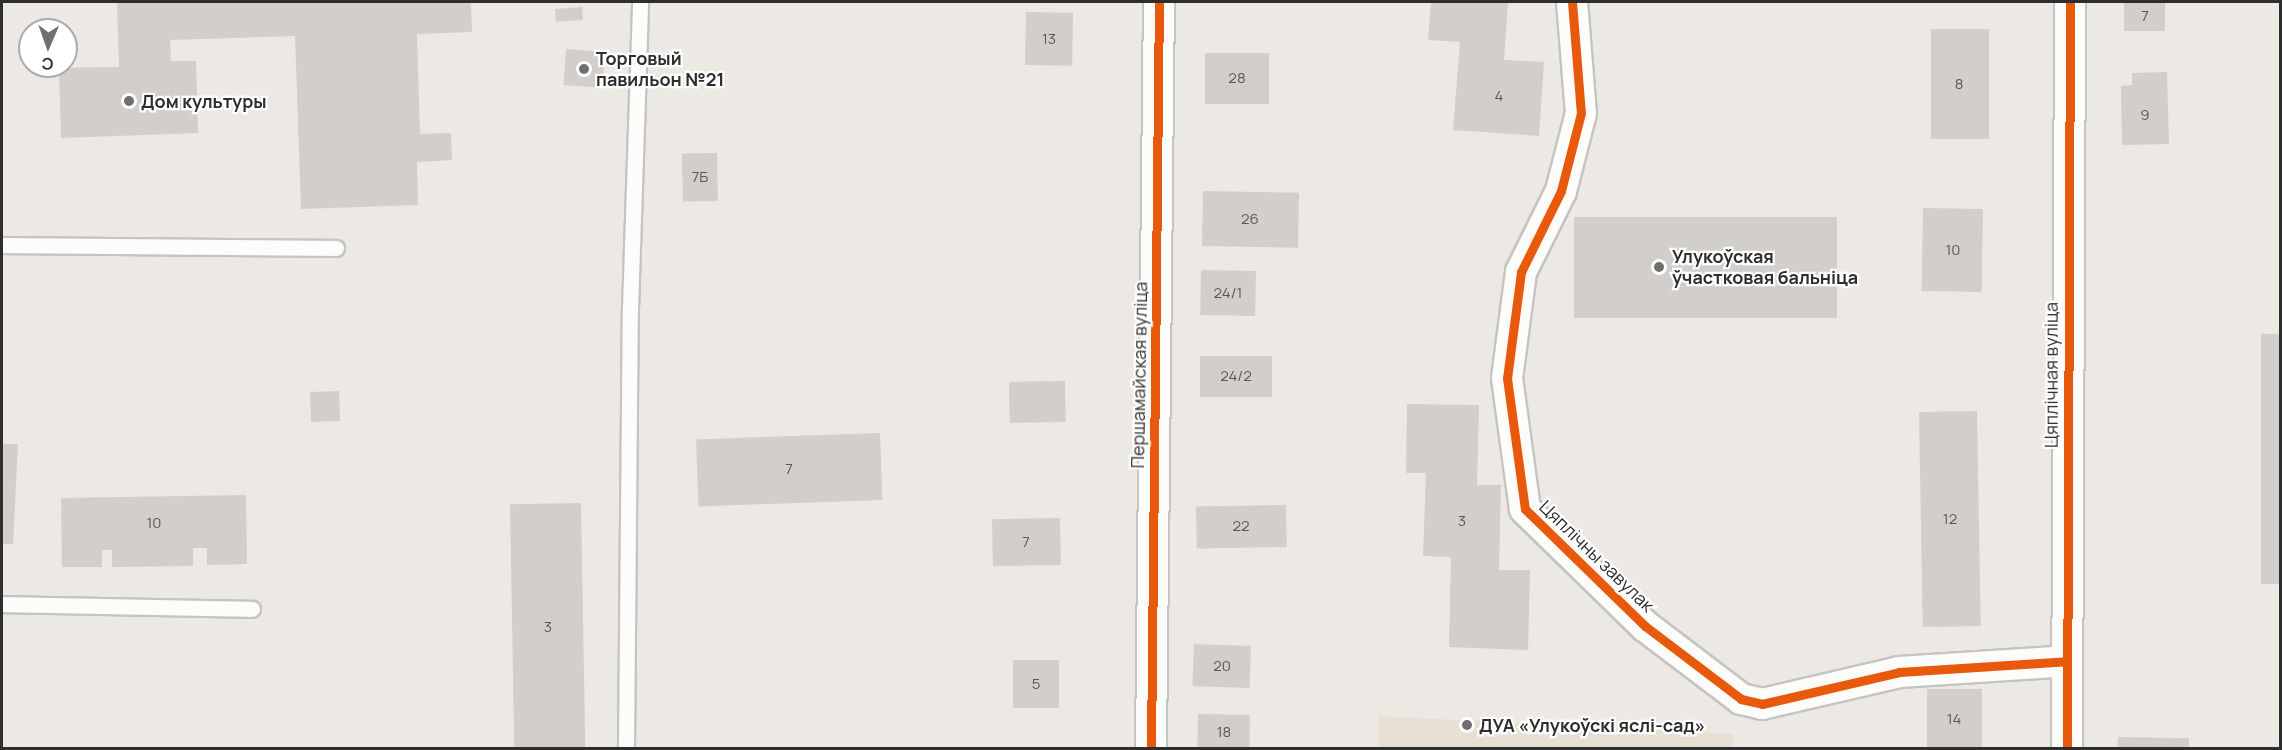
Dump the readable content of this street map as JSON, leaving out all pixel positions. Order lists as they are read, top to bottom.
{
  "streets": {
    "street": ["Першамайская вуліца", "Цяплічная вуліца", "Цяплічны завулак"]
  },
  "crossings": [
    ["Цяплічная вуліца", "Цяплічны завулак"]
  ],
  "places": [
    "Торговый павильон №21",
    "Дом культуры",
    "Улукоўская ўчастковая бальніца",
    "ДУА «Улукоўскі яслі-сад»"
  ],
  "house_numbers": [
    "7",
    "13",
    "28",
    "8",
    "4",
    "9",
    "7Б",
    "26",
    "10",
    "24/1",
    "24/2",
    "7",
    "12",
    "3",
    "10",
    "22",
    "7",
    "3",
    "20",
    "5",
    "14",
    "18"
  ],
  "north": "bottom"
}
